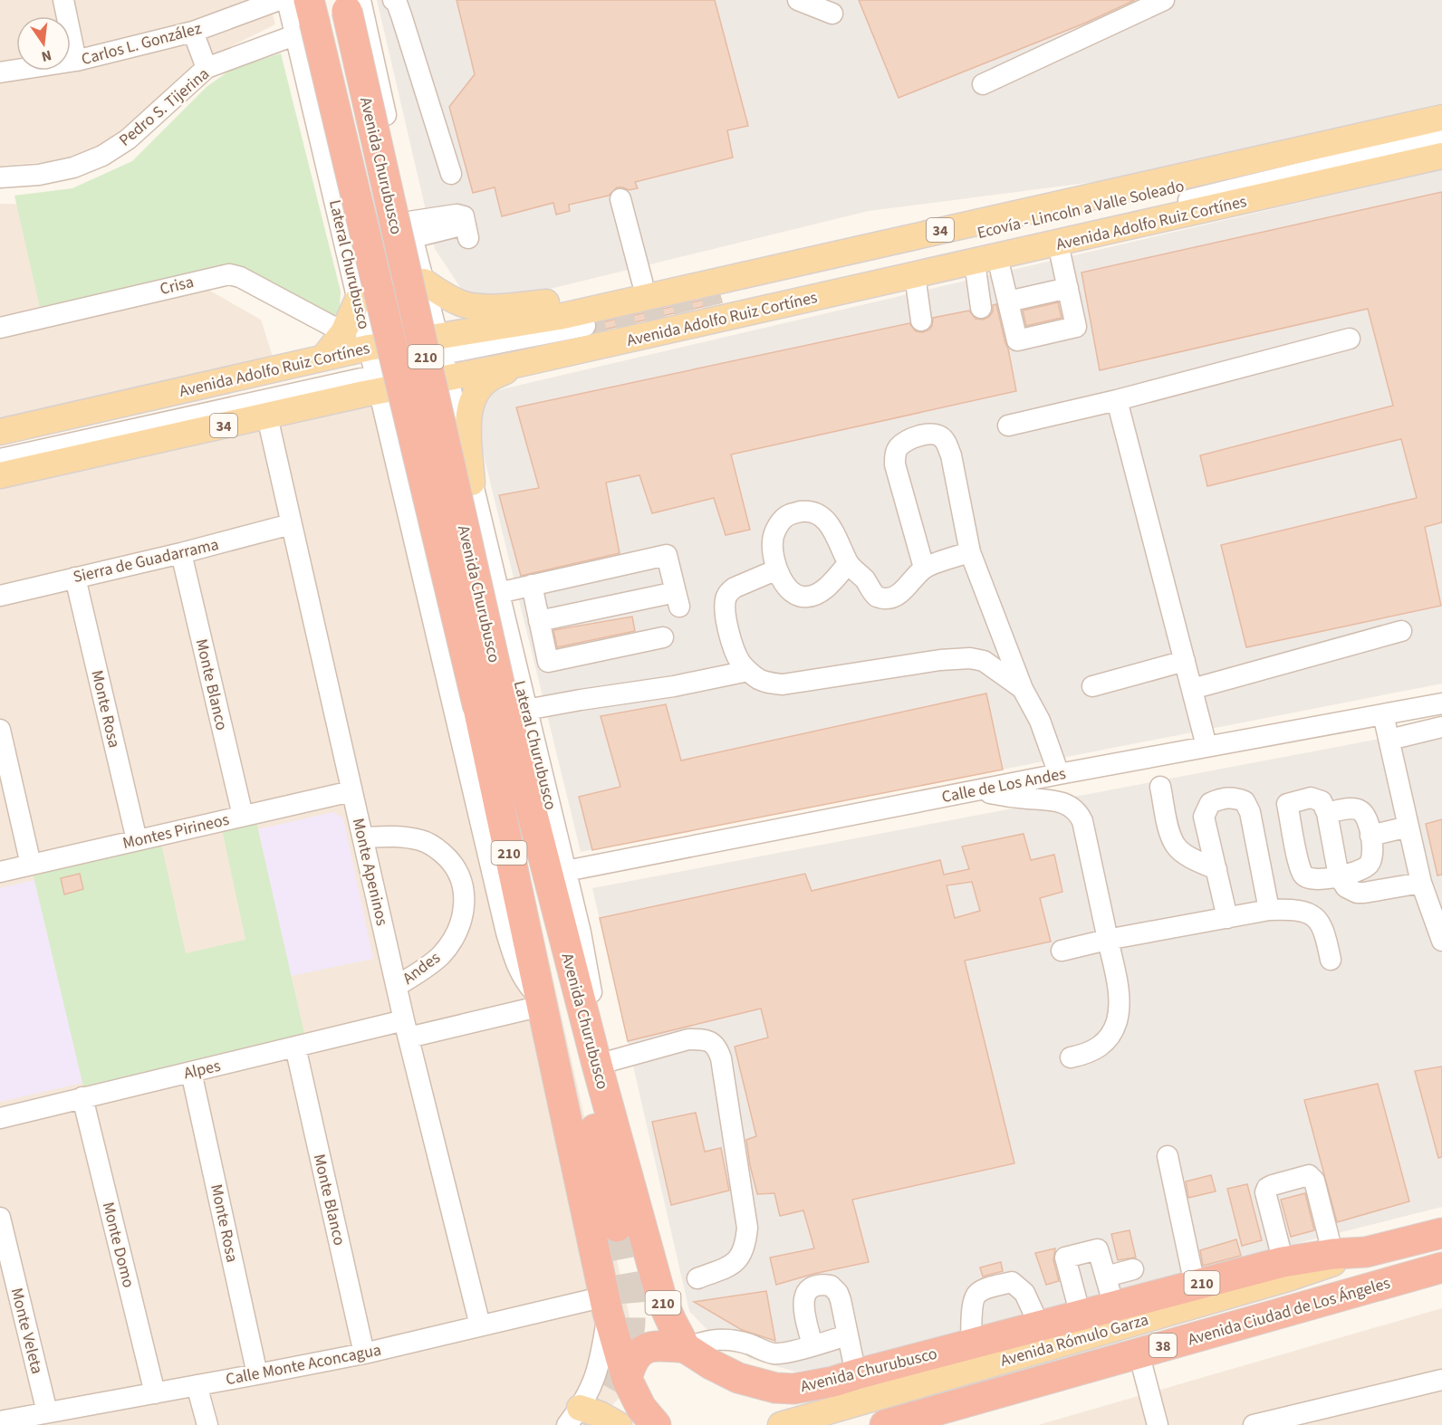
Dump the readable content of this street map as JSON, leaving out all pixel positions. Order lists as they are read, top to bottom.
{
  "streets": {
    "highway": [
      "Avenida Churubusco",
      "210",
      "Avenida Ciudad de Los Ángeles",
      "38"
    ],
    "main road": ["Avenida Adolfo Ruiz Cortínes", "34", "Avenida Rómulo Garza"],
    "street": [
      "Carlos L. González",
      "Pedro S. Tijerina",
      "Ecovía - Lincoln a Valle Soleado",
      "Lateral Churubusco",
      "Crisa",
      "Sierra de Guadarrama",
      "Monte Blanco",
      "Monte Rosa",
      "Calle de Los Andes",
      "Montes Pirineos",
      "Monte Apeninos",
      "Andes",
      "Alpes",
      "Monte Domo",
      "Monte Veleta",
      "Calle Monte Aconcagua"
    ]
  },
  "crossings": [
    ["Pedro S. Tijerina", "Avenida Churubusco"],
    ["Pedro S. Tijerina", "Lateral Churubusco"],
    ["Avenida Churubusco", "Lateral Churubusco"],
    ["Avenida Churubusco", "Calle de Los Andes"],
    ["Avenida Churubusco", "Alpes"],
    ["Avenida Churubusco", "Avenida Rómulo Garza"],
    ["Avenida Churubusco", "Calle Monte Aconcagua"],
    ["Avenida Adolfo Ruiz Cortínes", "Lateral Churubusco"],
    ["Avenida Adolfo Ruiz Cortínes", "Monte Apeninos"],
    ["Lateral Churubusco", "Alpes"],
    ["Sierra de Guadarrama", "Monte Blanco"],
    ["Sierra de Guadarrama", "Monte Rosa"],
    ["Sierra de Guadarrama", "Monte Apeninos"],
    ["Monte Blanco", "Montes Pirineos"],
    ["Monte Blanco", "Alpes"],
    ["Monte Blanco", "Calle Monte Aconcagua"],
    ["Monte Rosa", "Montes Pirineos"],
    ["Monte Rosa", "Alpes"],
    ["Monte Rosa", "Calle Monte Aconcagua"],
    ["Montes Pirineos", "Monte Apeninos"],
    ["Monte Apeninos", "Andes"],
    ["Monte Apeninos", "Alpes"],
    ["Monte Apeninos", "Calle Monte Aconcagua"],
    ["Alpes", "Monte Domo"],
    ["Monte Domo", "Calle Monte Aconcagua"],
    ["Monte Veleta", "Calle Monte Aconcagua"]
  ],
  "north": "bottom"
}
